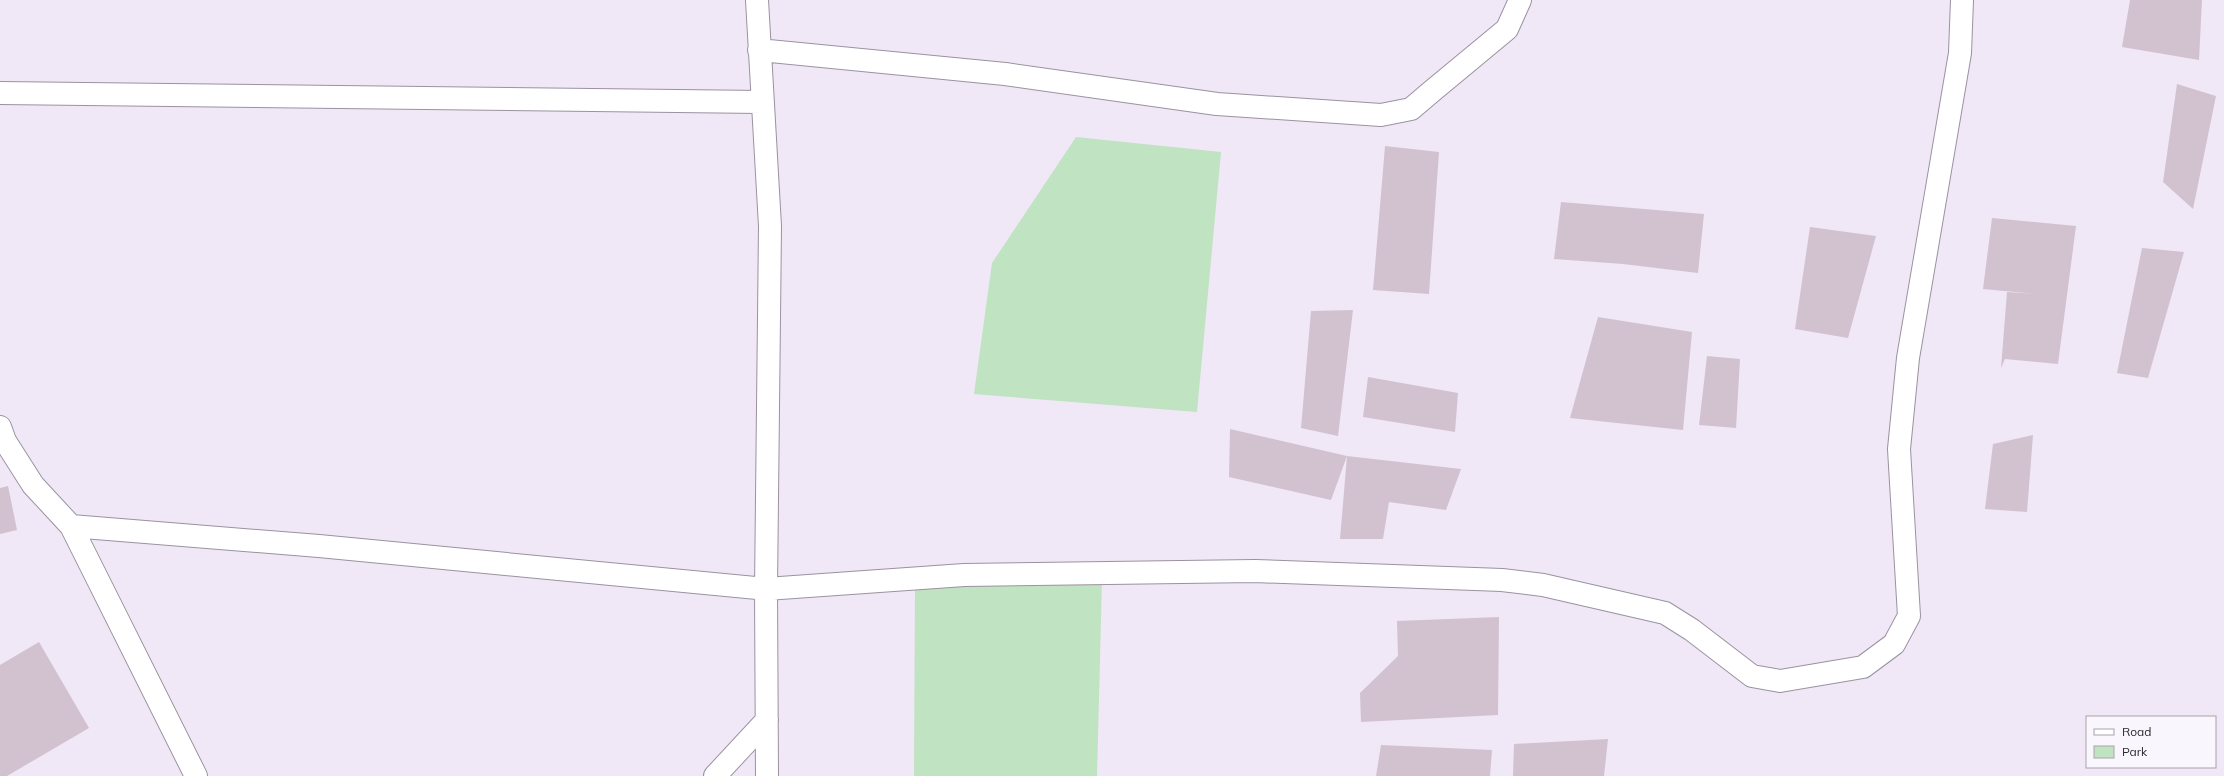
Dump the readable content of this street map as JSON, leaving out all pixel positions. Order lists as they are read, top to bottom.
{
  "legend": ["Road", "Park"]
}
